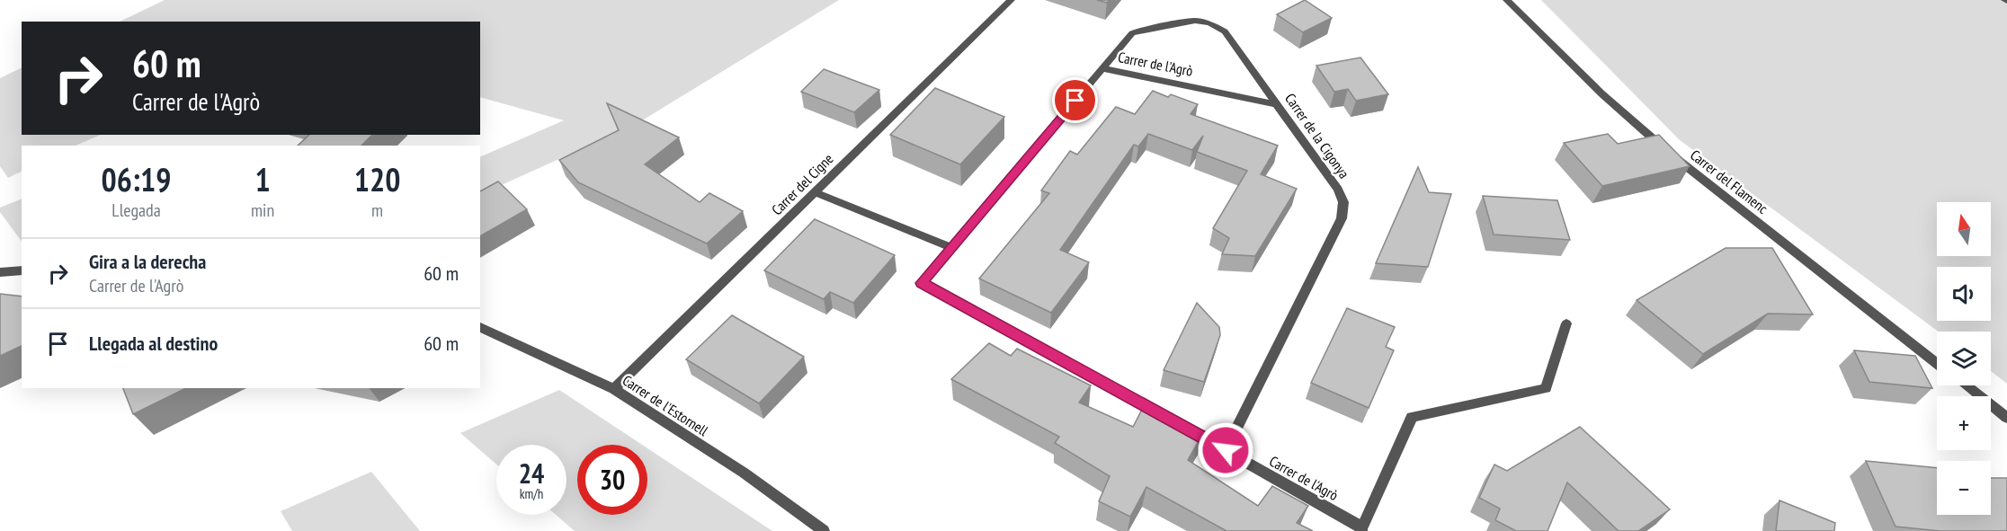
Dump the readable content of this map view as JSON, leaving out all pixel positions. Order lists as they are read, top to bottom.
{
  "streets": {
    "street": [
      "Carrer de l'Agrò",
      "Carrer de la Cigonya",
      "Carrer del Flamenc",
      "Carrer del Cigne",
      "Carrer de l'Estornell"
    ]
  },
  "crossings": [
    ["Carrer de l'Agrò", "Carrer de la Cigonya"],
    ["Carrer del Cigne", "Carrer de l'Estornell"]
  ],
  "north": "top",
  "page": {
    "turn": ["60 m", "Carrer de l'Agrò"],
    "eta": [
      "06:19",
      "Llegada",
      "1",
      "min",
      "120",
      "m"
    ],
    "map_buttons": ["+", "−"],
    "list": [
      {
        "name": "Gira a la derecha",
        "note": "Carrer de l'Agrò",
        "value": "60 m"
      },
      {
        "name": "Llegada al destino",
        "value": "60 m"
      }
    ],
    "speed": "24 km/h",
    "limit": "30"
  }
}
